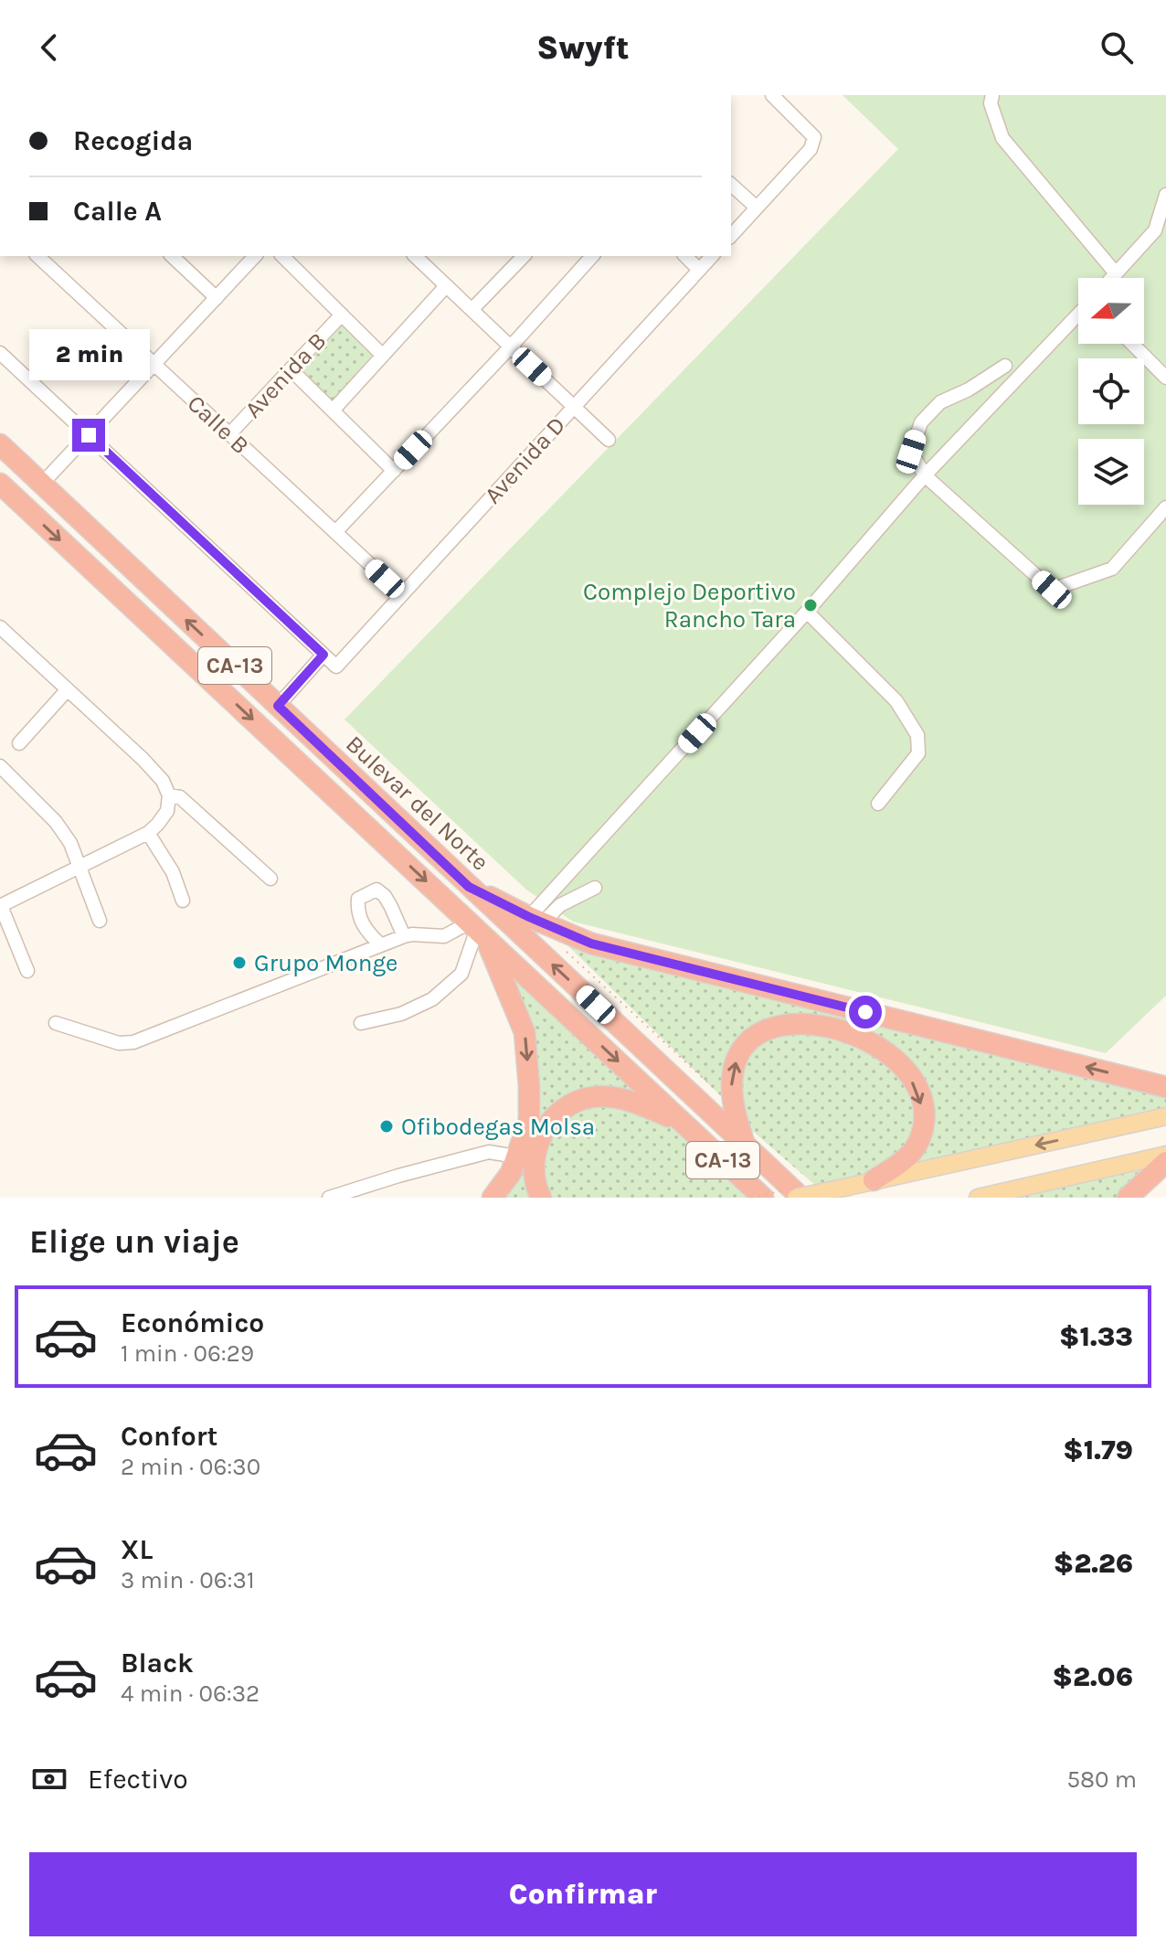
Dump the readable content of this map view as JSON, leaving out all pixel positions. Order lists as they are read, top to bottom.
{
  "streets": {
    "highway": ["CA-13", "Bulevar del Norte"],
    "street": ["Avenida B", "Calle B", "Avenida D"]
  },
  "crossings": [
    ["Avenida B", "Calle B"],
    ["Calle B", "Avenida D"]
  ],
  "places": ["Complejo Deportivo Rancho Tara", "Grupo Monge", "Ofibodegas Molsa"],
  "north": "left",
  "page": {
    "header": "Swyft",
    "banner": ["Recogida", "Calle A"],
    "bubble": "2 min",
    "heading": "Elige un viaje",
    "list": [
      {
        "name": "Económico",
        "note": "1 min · 06:29",
        "value": "$1.33"
      },
      {
        "name": "Confort",
        "note": "2 min · 06:30",
        "value": "$1.79"
      },
      {
        "name": "XL",
        "note": "3 min · 06:31",
        "value": "$2.26"
      },
      {
        "name": "Black",
        "note": "4 min · 06:32",
        "value": "$2.06"
      }
    ],
    "pay": ["Efectivo", "580 m"],
    "buttons": "Confirmar"
  }
}
